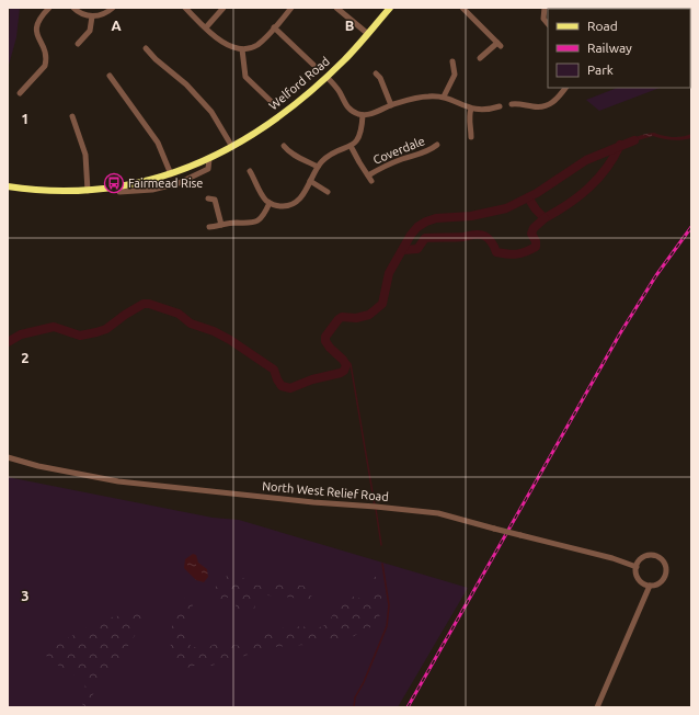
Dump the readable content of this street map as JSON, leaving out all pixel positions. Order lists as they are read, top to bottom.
{
  "streets": {
    "main road": ["Welford Road"],
    "street": ["Coverdale", "North West Relief Road"]
  },
  "places": {
    "bus stop": ["Fairmead Rise"]
  },
  "legend": ["Road", "Railway", "Park"],
  "grid": {
    "columns": ["A", "B"],
    "rows": ["1", "2", "3"]
  }
}
